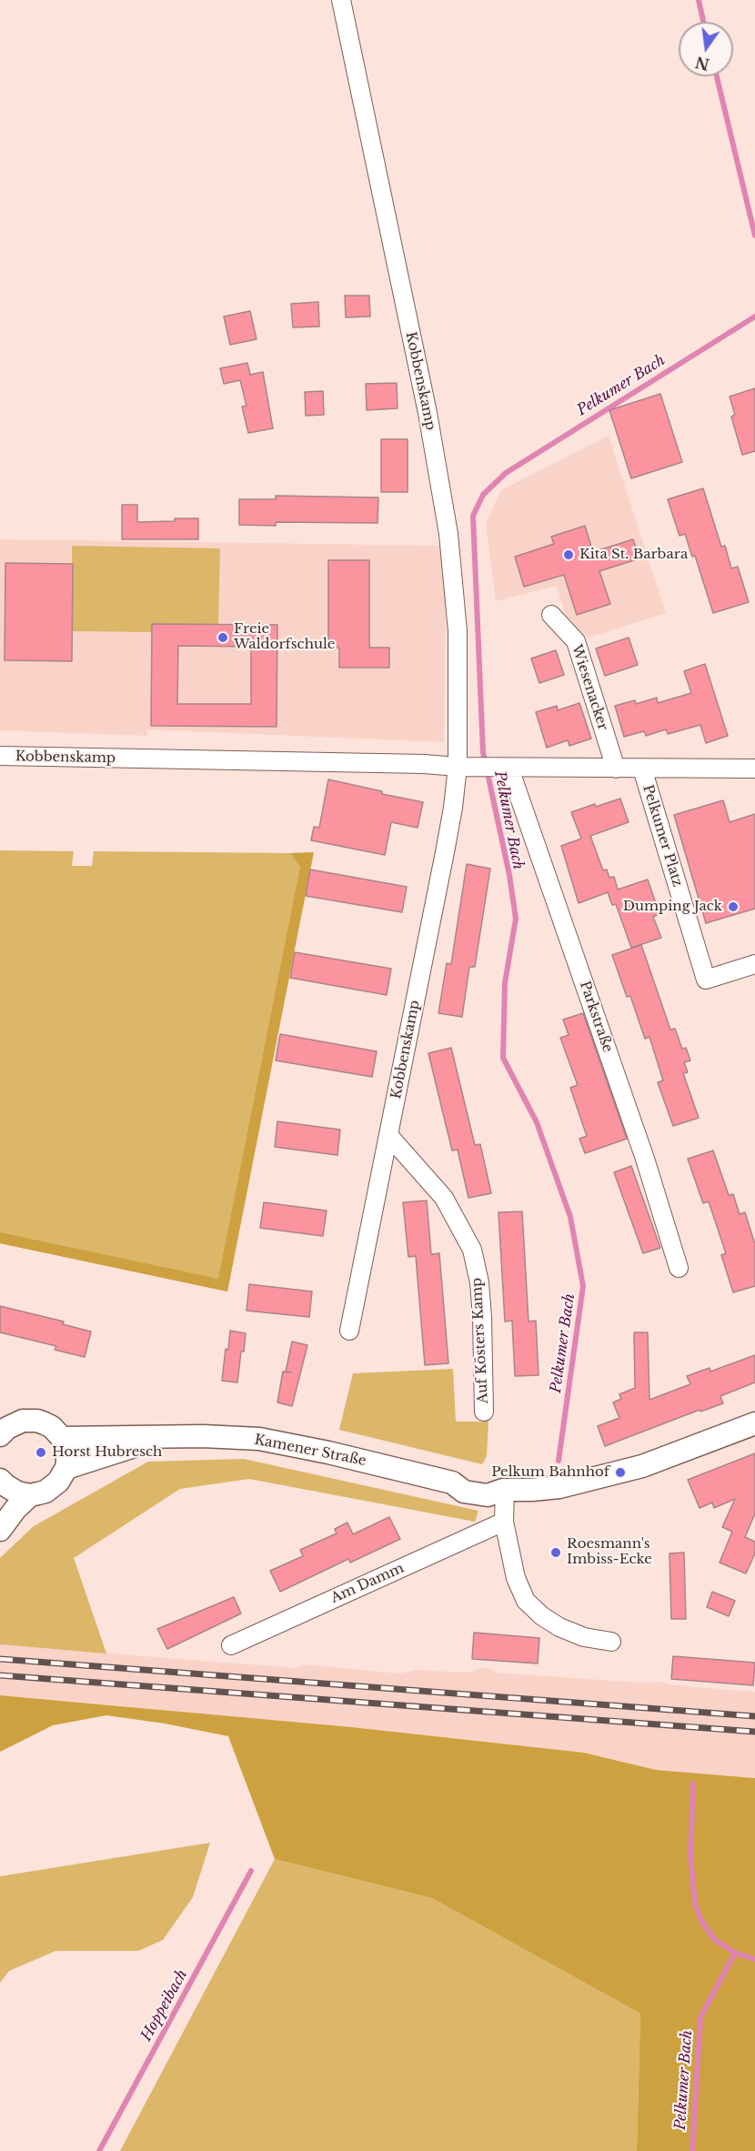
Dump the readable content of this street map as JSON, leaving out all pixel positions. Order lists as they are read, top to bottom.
{
  "streets": {
    "main road": ["Kamener Straße"],
    "street": [
      "Kobbenskamp",
      "Wiesenacker",
      "Pelkumer Platz",
      "Parkstraße",
      "Auf Kösters Kamp",
      "Am Damm"
    ]
  },
  "crossings": [
    ["Kobbenskamp", "Auf Kösters Kamp"]
  ],
  "water": ["Pelkumer Bach", "Hoppeibach"],
  "places": [
    "Kita St. Barbara",
    "Freie Waldorfschule",
    "Dumping Jack",
    "Horst Hubresch",
    "Pelkum Bahnhof",
    "Roesmann's Imbiss-Ecke"
  ],
  "north": "bottom"
}
